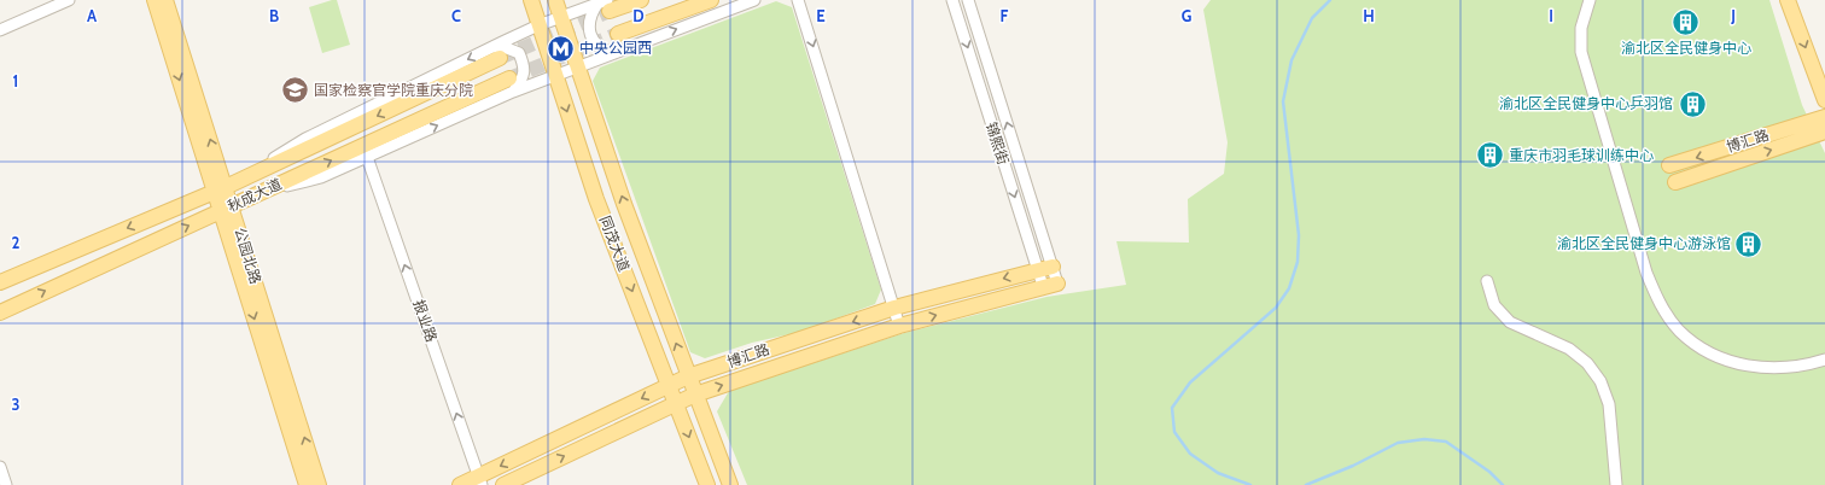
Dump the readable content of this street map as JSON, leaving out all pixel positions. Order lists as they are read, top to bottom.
{
  "streets": {
    "main road": [
      "博汇路",
      "秋成大道",
      "同茂大道",
      "公园北路"
    ],
    "street": ["锦熙街", "报业路"]
  },
  "crossings": [
    ["博汇路", "锦熙街"],
    ["博汇路", "同茂大道"],
    ["博汇路", "报业路"],
    ["秋成大道", "公园北路"]
  ],
  "one_way": ["报业路"],
  "places": {
    "building": [
      "渝北区全民健身中心",
      "渝北区全民健身中心乒羽馆",
      "重庆市羽毛球训练中心",
      "渝北区全民健身中心游泳馆"
    ],
    "metro station": ["中央公园西"],
    "school or university": ["国家检察官学院重庆分院"]
  },
  "grid": {
    "columns": [
      "A",
      "B",
      "C",
      "D",
      "E",
      "F",
      "G",
      "H",
      "I",
      "J"
    ],
    "rows": ["1", "2", "3"]
  }
}
